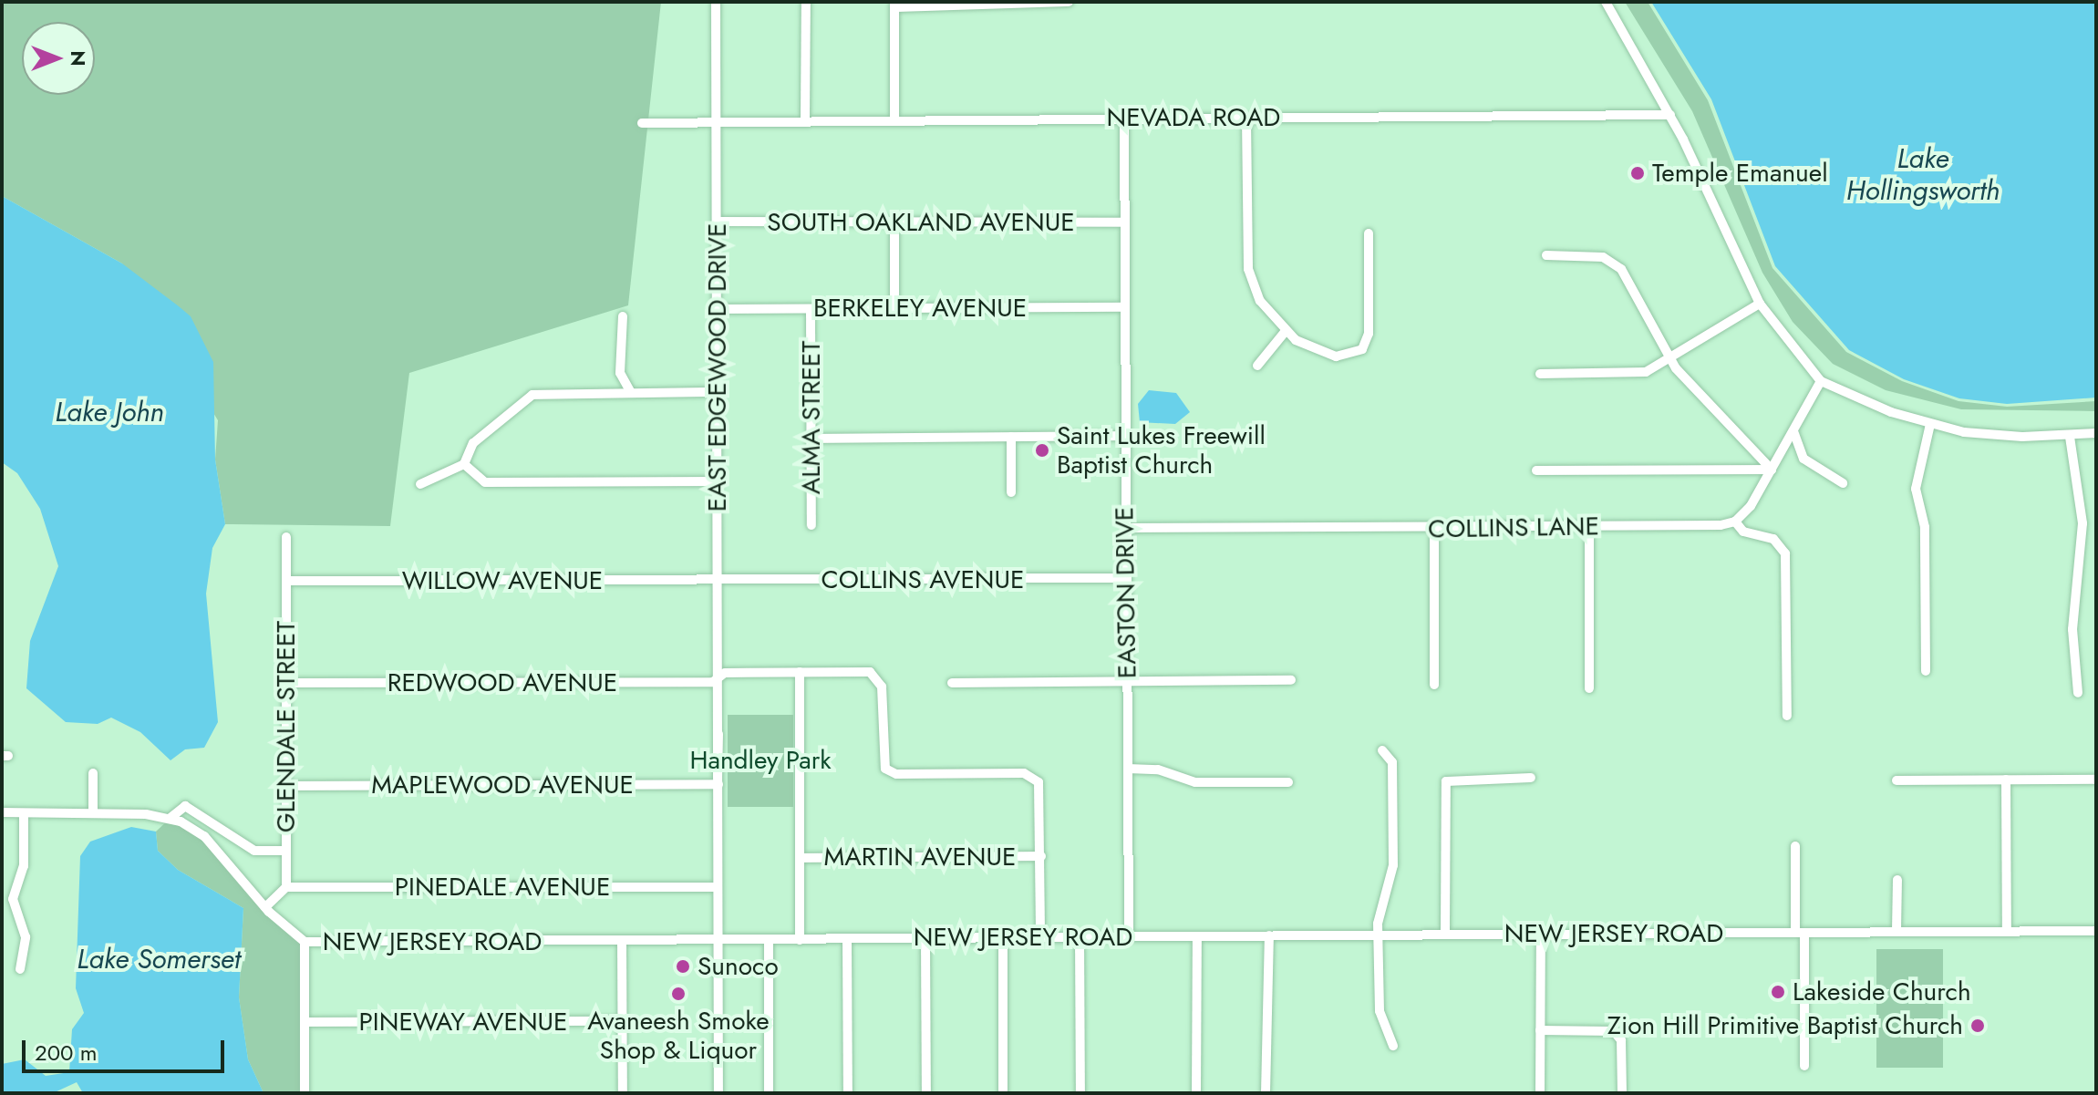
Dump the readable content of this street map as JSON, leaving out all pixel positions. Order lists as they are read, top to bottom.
{
  "streets": {
    "street": [
      "NEVADA ROAD",
      "SOUTH OAKLAND AVENUE",
      "BERKELEY AVENUE",
      "EAST EDGEWOOD DRIVE",
      "ALMA STREET",
      "COLLINS LANE",
      "COLLINS AVENUE",
      "WILLOW AVENUE",
      "EASTON DRIVE",
      "REDWOOD AVENUE",
      "GLENDALE STREET",
      "MAPLEWOOD AVENUE",
      "MARTIN AVENUE",
      "PINEDALE AVENUE",
      "NEW JERSEY ROAD",
      "PINEWAY AVENUE"
    ]
  },
  "crossings": [
    ["NEVADA ROAD", "EAST EDGEWOOD DRIVE"],
    ["NEVADA ROAD", "EASTON DRIVE"],
    ["SOUTH OAKLAND AVENUE", "EAST EDGEWOOD DRIVE"],
    ["SOUTH OAKLAND AVENUE", "EASTON DRIVE"],
    ["BERKELEY AVENUE", "EAST EDGEWOOD DRIVE"],
    ["BERKELEY AVENUE", "ALMA STREET"],
    ["BERKELEY AVENUE", "EASTON DRIVE"],
    ["EAST EDGEWOOD DRIVE", "COLLINS AVENUE"],
    ["EAST EDGEWOOD DRIVE", "WILLOW AVENUE"],
    ["EAST EDGEWOOD DRIVE", "REDWOOD AVENUE"],
    ["EAST EDGEWOOD DRIVE", "MAPLEWOOD AVENUE"],
    ["EAST EDGEWOOD DRIVE", "PINEDALE AVENUE"],
    ["EAST EDGEWOOD DRIVE", "NEW JERSEY ROAD"],
    ["COLLINS LANE", "EASTON DRIVE"],
    ["COLLINS AVENUE", "WILLOW AVENUE"],
    ["COLLINS AVENUE", "EASTON DRIVE"],
    ["WILLOW AVENUE", "GLENDALE STREET"],
    ["EASTON DRIVE", "NEW JERSEY ROAD"],
    ["REDWOOD AVENUE", "GLENDALE STREET"],
    ["REDWOOD AVENUE", "MARTIN AVENUE"],
    ["GLENDALE STREET", "MAPLEWOOD AVENUE"],
    ["GLENDALE STREET", "PINEDALE AVENUE"]
  ],
  "water": ["Lake Hollingsworth", "Lake John", "Lake Somerset"],
  "parks": ["Handley Park"],
  "places": [
    "Temple Emanuel",
    "Saint Lukes Freewill Baptist Church",
    "Sunoco",
    "Lakeside Church",
    "Avaneesh Smoke Shop & Liquor",
    "Zion Hill Primitive Baptist Church"
  ],
  "scale_bar": "200 m",
  "north": "right"
}
